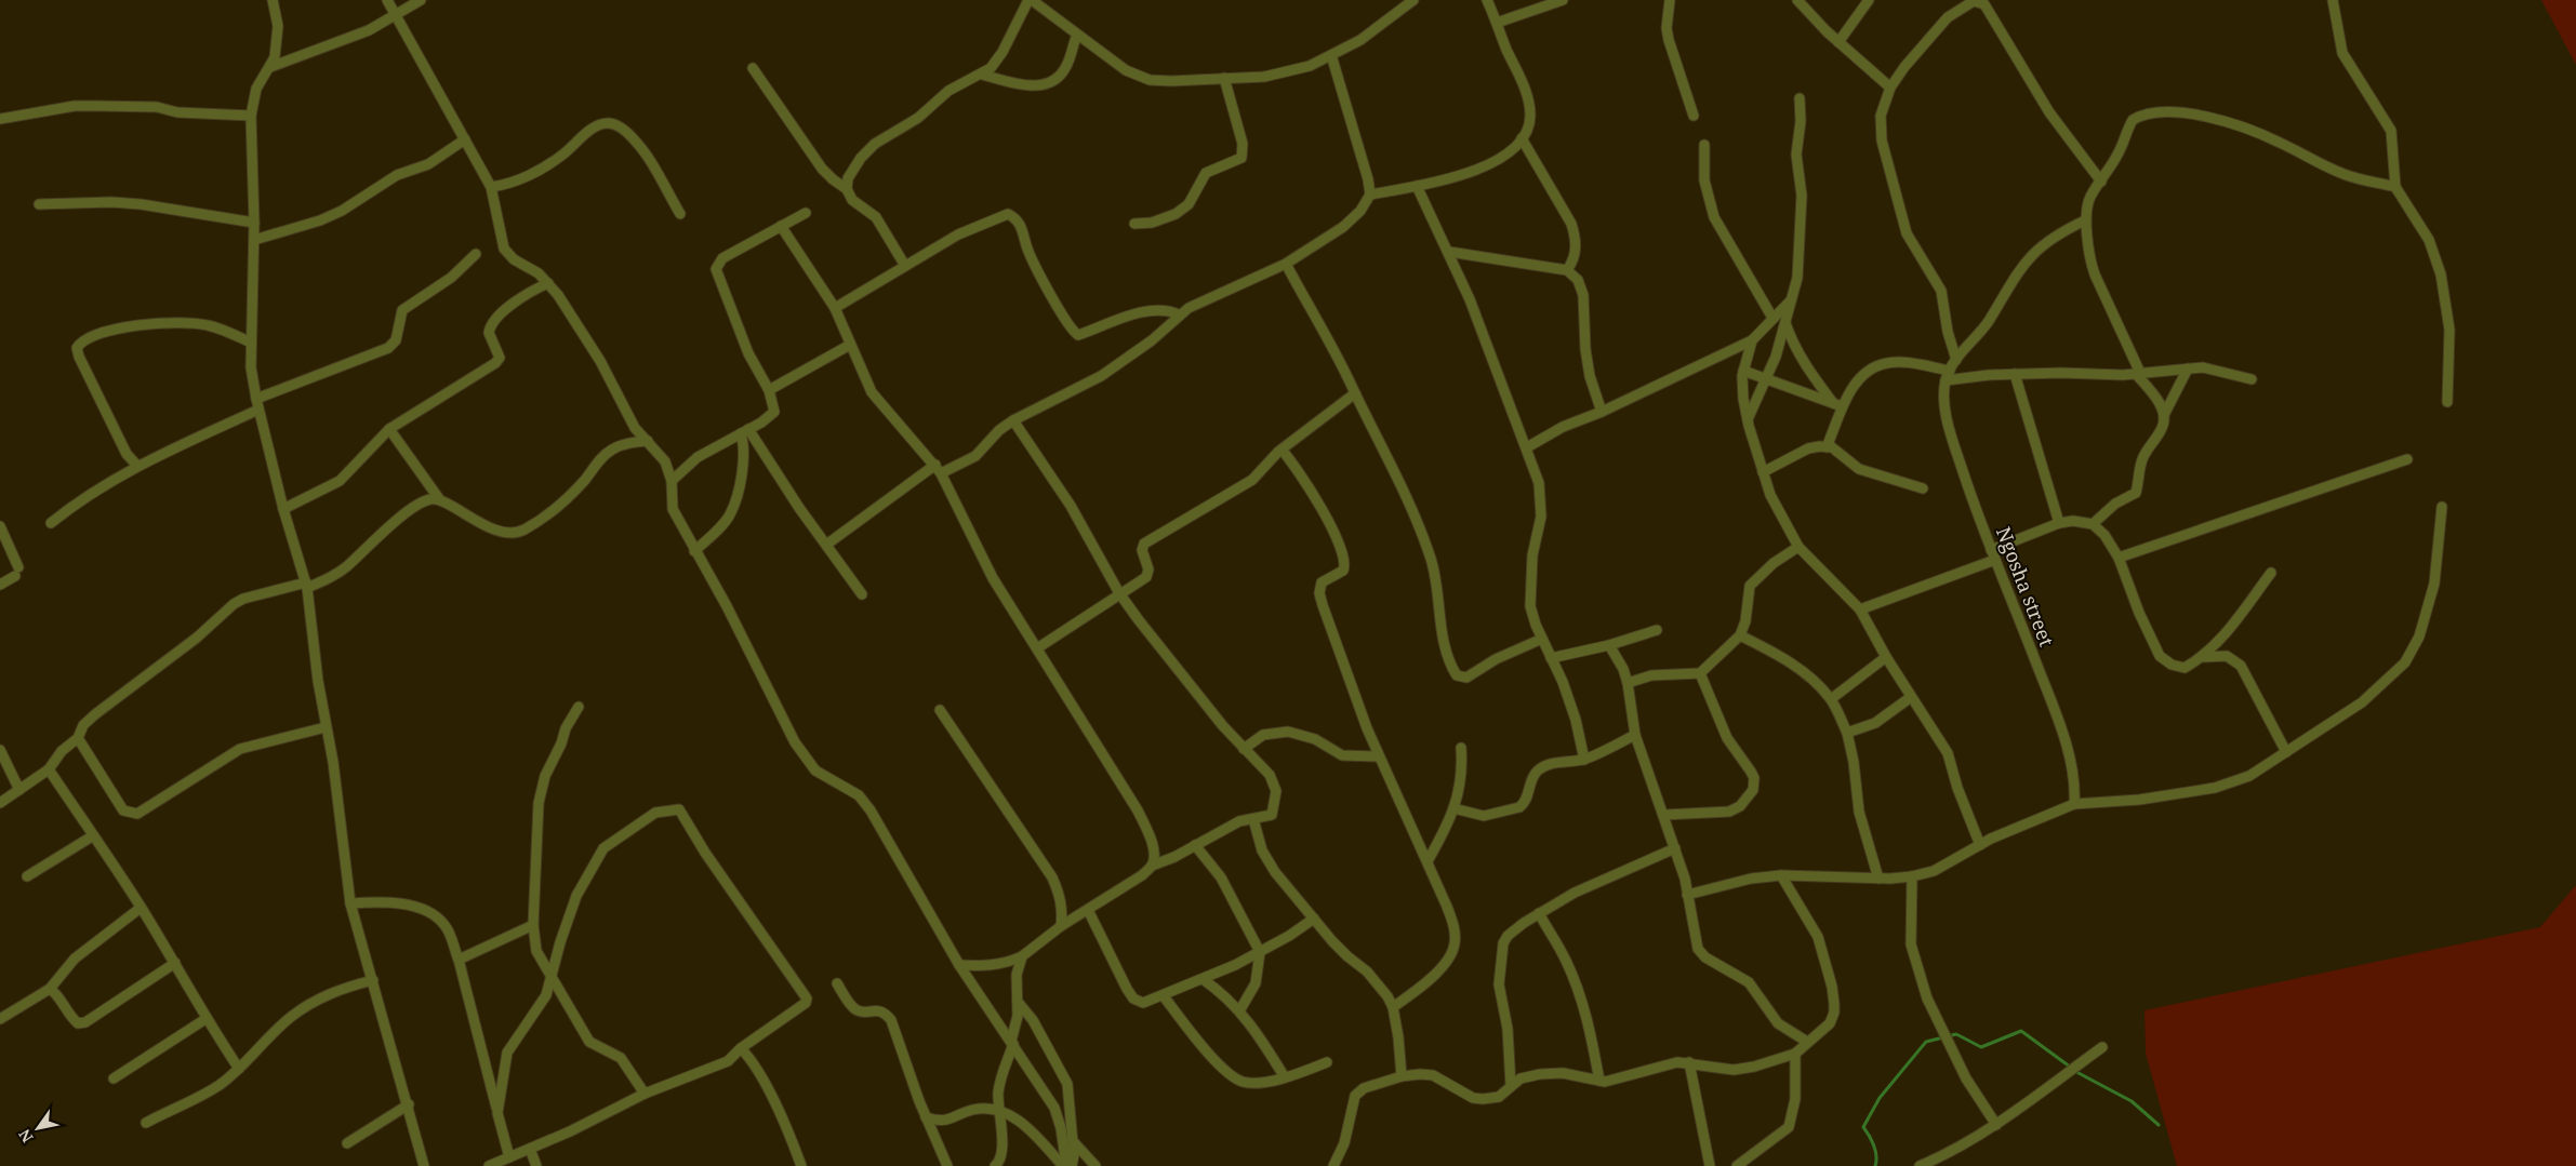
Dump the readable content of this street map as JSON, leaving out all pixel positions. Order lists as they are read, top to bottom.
{
  "streets": {
    "street": ["Ngosha street"]
  },
  "north": "bottom left"
}
